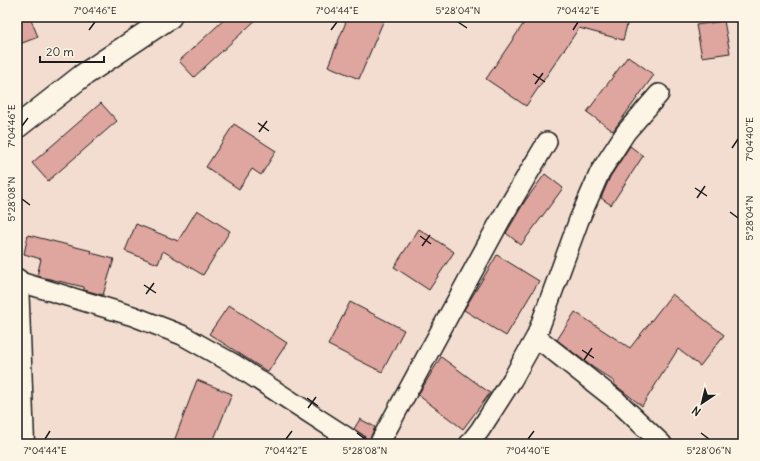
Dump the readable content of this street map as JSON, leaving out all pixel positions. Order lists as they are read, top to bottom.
{
  "scale_bar": "20 m",
  "north": "bottom left",
  "coordinates": [
    "7°04'46\"E",
    "7°04'44\"E",
    "5°28'04\"N",
    "7°04'42\"E",
    "7°04'40\"E",
    "5°28'08\"N",
    "5°28'06\"N"
  ]
}
